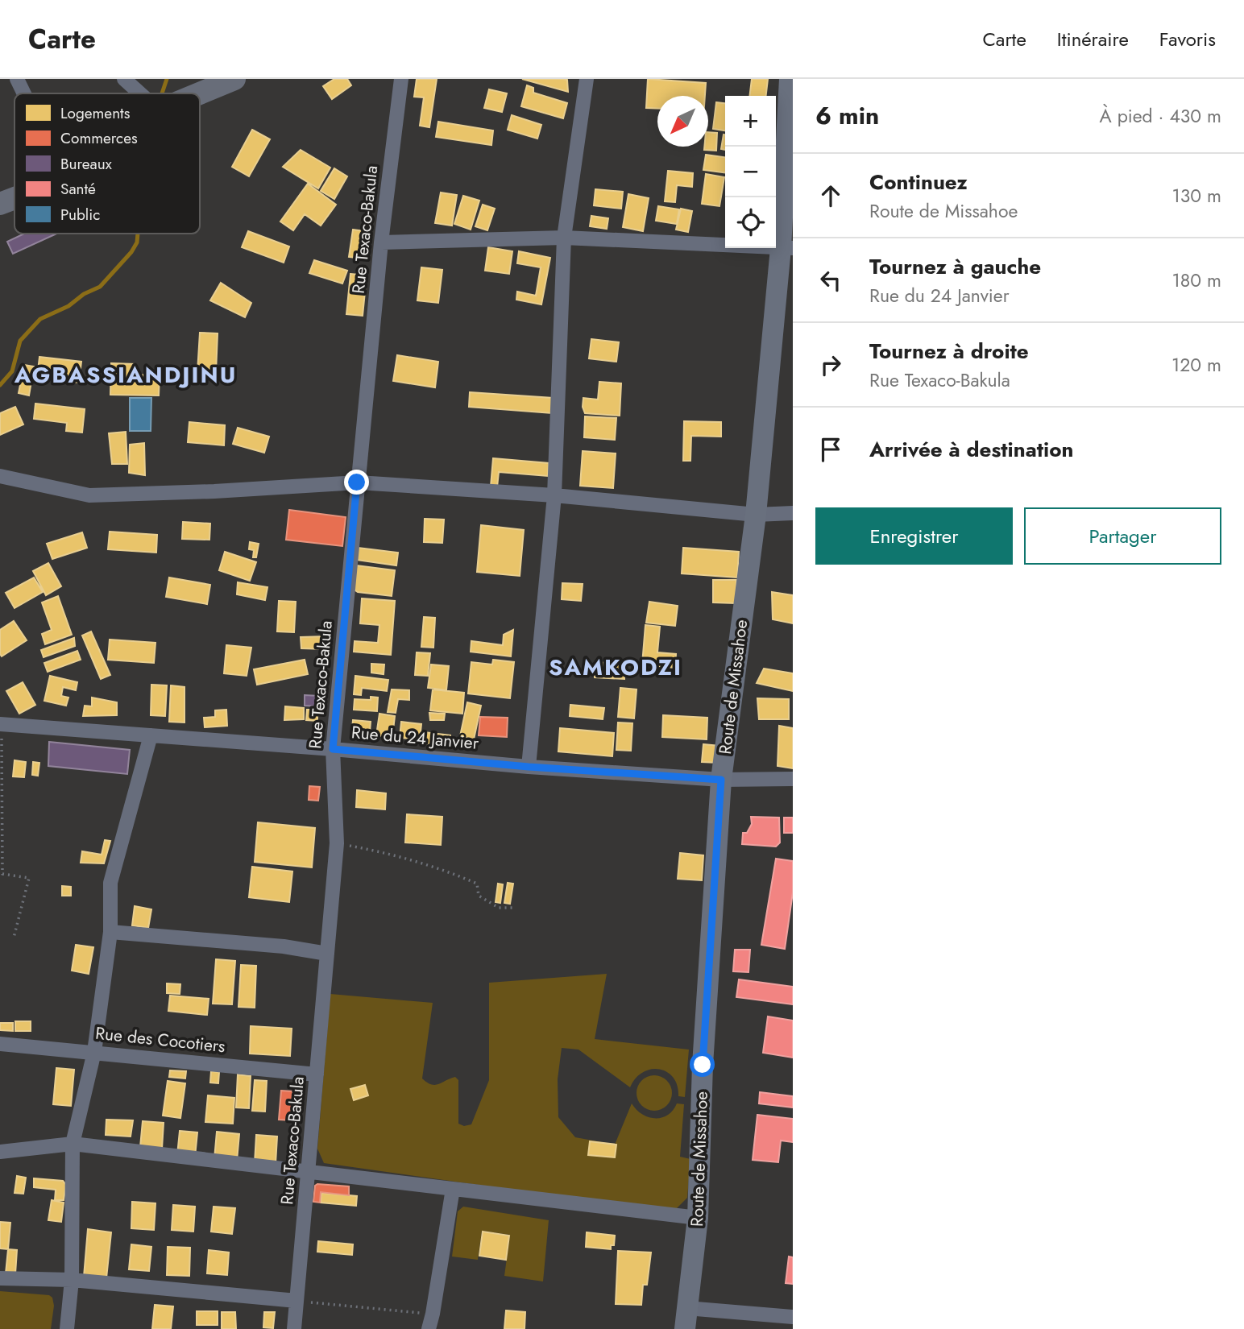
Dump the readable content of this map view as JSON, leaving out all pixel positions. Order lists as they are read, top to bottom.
{
  "streets": {
    "main road": ["Route de Missahoe"],
    "street": ["Rue Texaco-Bakula", "Rue du 24 Janvier", "Rue des Cocotiers"]
  },
  "crossings": [
    ["Rue Texaco-Bakula", "Rue du 24 Janvier"],
    ["Rue Texaco-Bakula", "Rue des Cocotiers"],
    ["Route de Missahoe", "Rue du 24 Janvier"]
  ],
  "districts": ["AGBASSIANDJINU", "SAMKODZI"],
  "legend": [
    "Logements",
    "Commerces",
    "Bureaux",
    "Santé",
    "Public"
  ],
  "north": "bottom left",
  "page": {
    "header": "Carte",
    "nav": ["Carte", "Itinéraire", "Favoris"],
    "heading": ["6 min", "À pied · 430 m"],
    "map_buttons": ["+", "−"],
    "list": [
      ["Continuez", "Route de Missahoe", "130 m"],
      ["Tournez à gauche", "Rue du 24 Janvier", "180 m"],
      ["Tournez à droite", "Rue Texaco-Bakula", "120 m"],
      "Arrivée à destination"
    ],
    "buttons": ["Enregistrer", "Partager"]
  }
}
